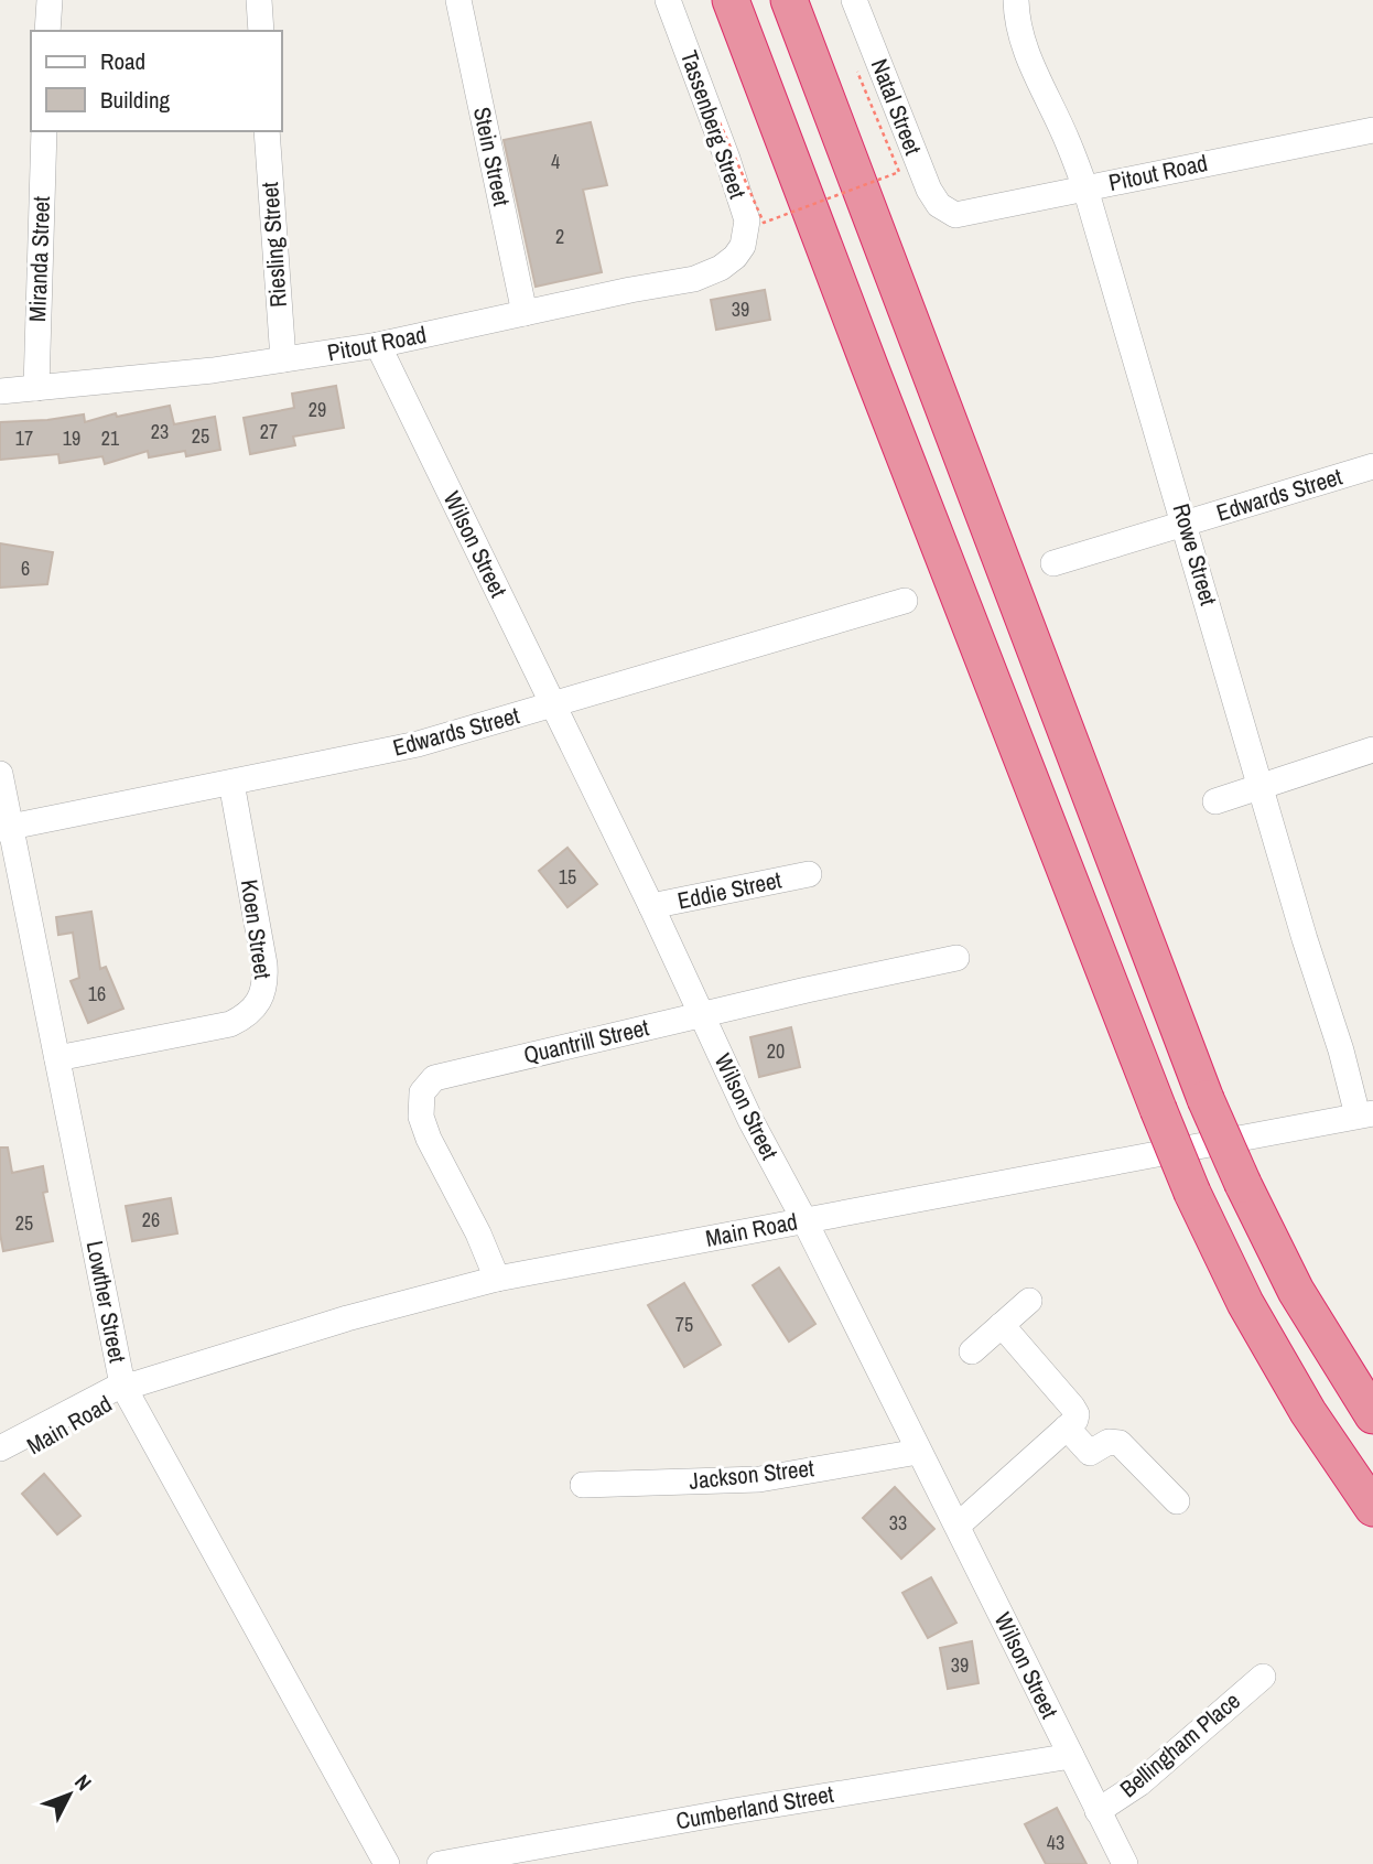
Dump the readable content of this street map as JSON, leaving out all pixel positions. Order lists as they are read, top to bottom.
{
  "streets": {
    "street": [
      "Natal Street",
      "Tassenberg Street",
      "Stein Street",
      "Pitout Road",
      "Riesling Street",
      "Miranda Street",
      "Edwards Street",
      "Wilson Street",
      "Rowe Street",
      "Eddie Street",
      "Koen Street",
      "Quantrill Street",
      "Main Road",
      "Lowther Street",
      "Jackson Street",
      "Bellingham Place",
      "Cumberland Street"
    ]
  },
  "crossings": [
    ["Natal Street", "Pitout Road"],
    ["Tassenberg Street", "Pitout Road"],
    ["Stein Street", "Pitout Road"],
    ["Pitout Road", "Riesling Street"],
    ["Pitout Road", "Miranda Street"],
    ["Pitout Road", "Wilson Street"],
    ["Pitout Road", "Rowe Street"],
    ["Edwards Street", "Wilson Street"],
    ["Edwards Street", "Rowe Street"],
    ["Edwards Street", "Koen Street"],
    ["Edwards Street", "Lowther Street"],
    ["Wilson Street", "Eddie Street"],
    ["Wilson Street", "Quantrill Street"],
    ["Wilson Street", "Main Road"],
    ["Wilson Street", "Jackson Street"],
    ["Wilson Street", "Bellingham Place"],
    ["Wilson Street", "Cumberland Street"],
    ["Rowe Street", "Main Road"],
    ["Koen Street", "Lowther Street"],
    ["Quantrill Street", "Main Road"],
    ["Main Road", "Lowther Street"]
  ],
  "house_numbers": [
    "4",
    "2",
    "39",
    "29",
    "23",
    "27",
    "25",
    "17",
    "19",
    "21",
    "6",
    "15",
    "16",
    "20",
    "26",
    "25",
    "75",
    "33",
    "39",
    "43"
  ],
  "legend": ["Road", "Building"],
  "north": "top right"
}
